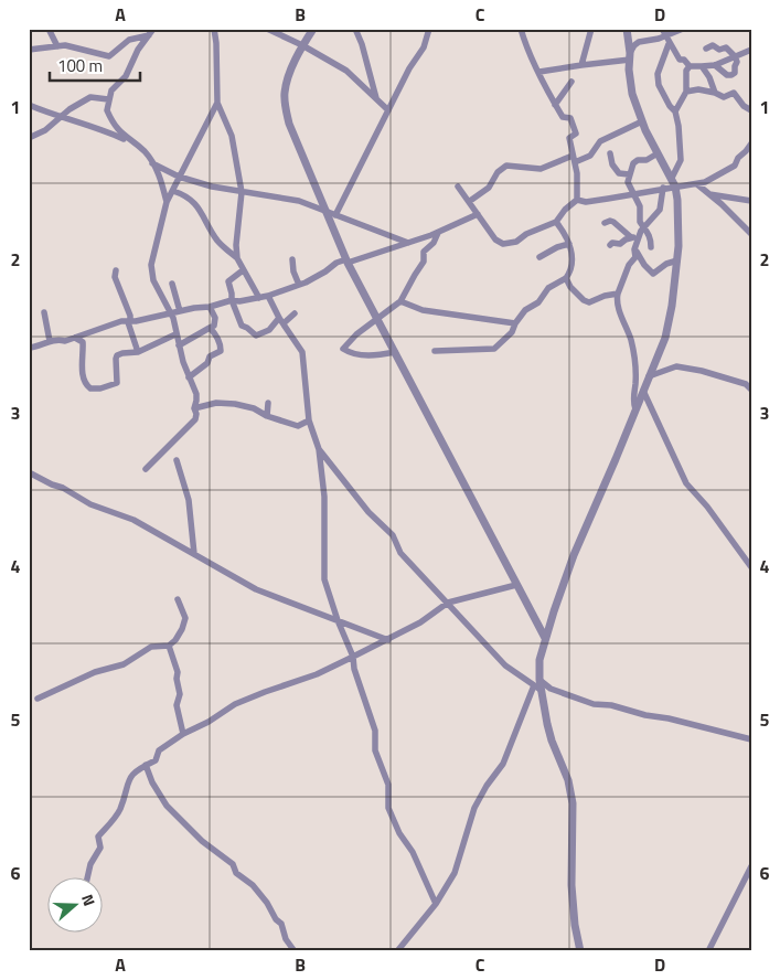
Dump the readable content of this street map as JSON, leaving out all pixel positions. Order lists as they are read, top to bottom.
{
  "scale_bar": "100 m",
  "north": "right",
  "grid": {
    "columns": [
      "A",
      "B",
      "C",
      "D"
    ],
    "rows": [
      "1",
      "2",
      "3",
      "4",
      "5",
      "6"
    ]
  }
}
